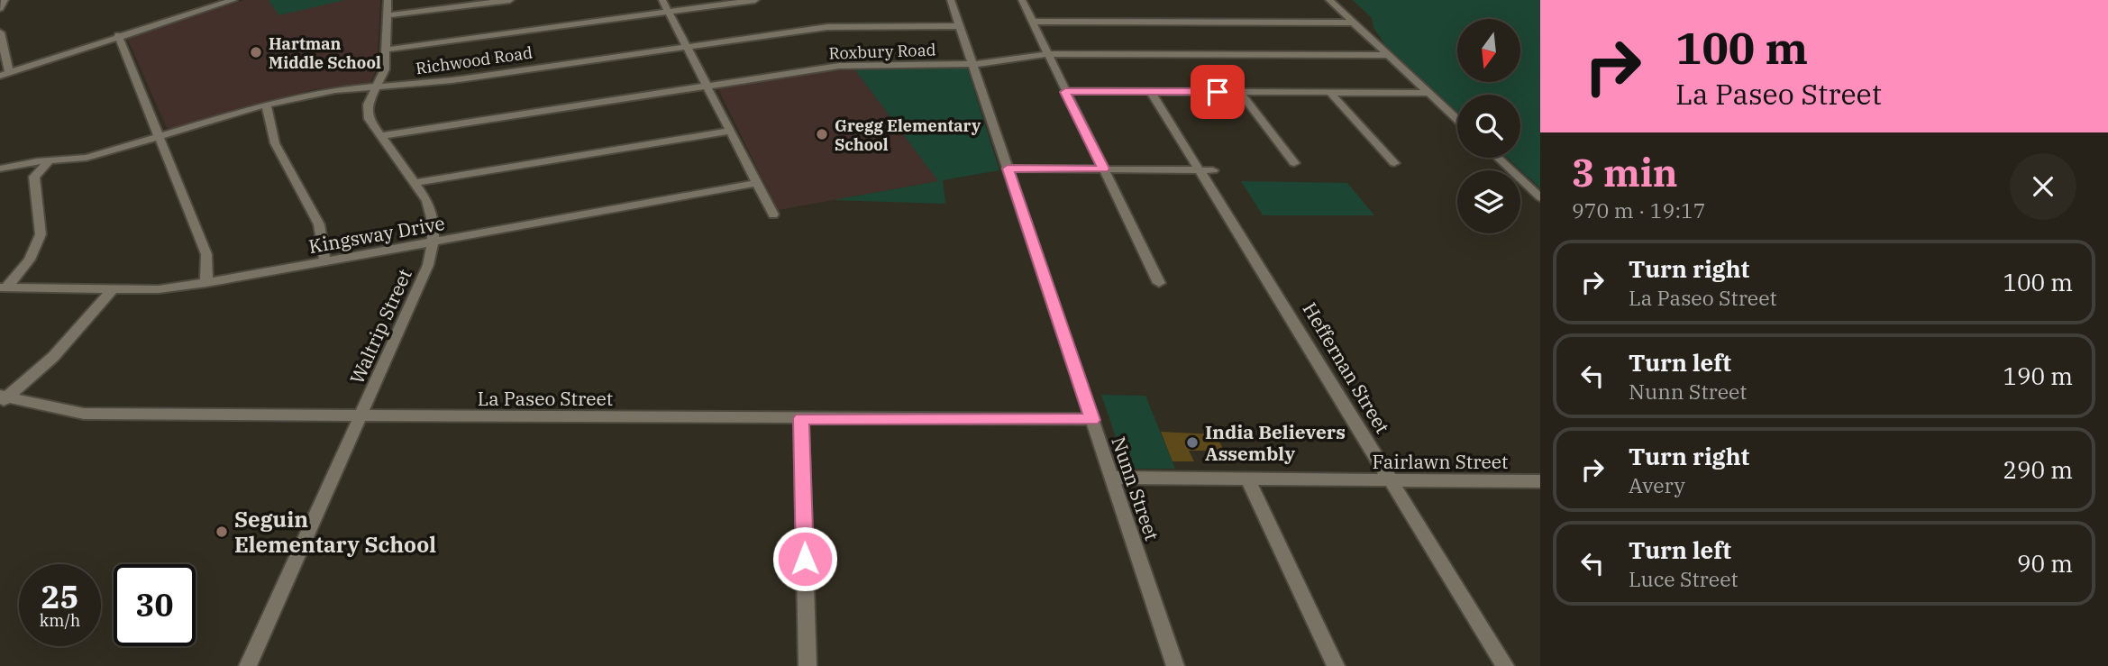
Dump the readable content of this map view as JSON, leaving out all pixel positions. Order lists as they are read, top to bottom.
{
  "streets": {
    "street": [
      "Roxbury Road",
      "Richwood Road",
      "Kingsway Drive",
      "Waltrip Street",
      "Heffernan Street",
      "La Paseo Street",
      "Fairlawn Street",
      "Nunn Street"
    ]
  },
  "crossings": [
    ["Roxbury Road", "Waltrip Street"],
    ["Roxbury Road", "Nunn Street"],
    ["Richwood Road", "Waltrip Street"],
    ["Richwood Road", "Nunn Street"],
    ["Kingsway Drive", "Waltrip Street"],
    ["Waltrip Street", "La Paseo Street"],
    ["Heffernan Street", "Fairlawn Street"],
    ["La Paseo Street", "Nunn Street"],
    ["Fairlawn Street", "Nunn Street"]
  ],
  "places": [
    "Hartman Middle School",
    "Gregg Elementary School",
    "India Believers Assembly",
    "Seguin Elementary School"
  ],
  "north": "bottom",
  "page": {
    "turn": ["100 m", "La Paseo Street"],
    "heading": ["3 min", "970 m · 19:17"],
    "list": [
      {
        "name": "Turn right",
        "note": "La Paseo Street",
        "value": "100 m"
      },
      {
        "name": "Turn left",
        "note": "Nunn Street",
        "value": "190 m"
      },
      {
        "name": "Turn right",
        "note": "Avery",
        "value": "290 m"
      },
      {
        "name": "Turn left",
        "note": "Luce Street",
        "value": "90 m"
      }
    ],
    "speed": "25 km/h",
    "limit": "30"
  }
}
